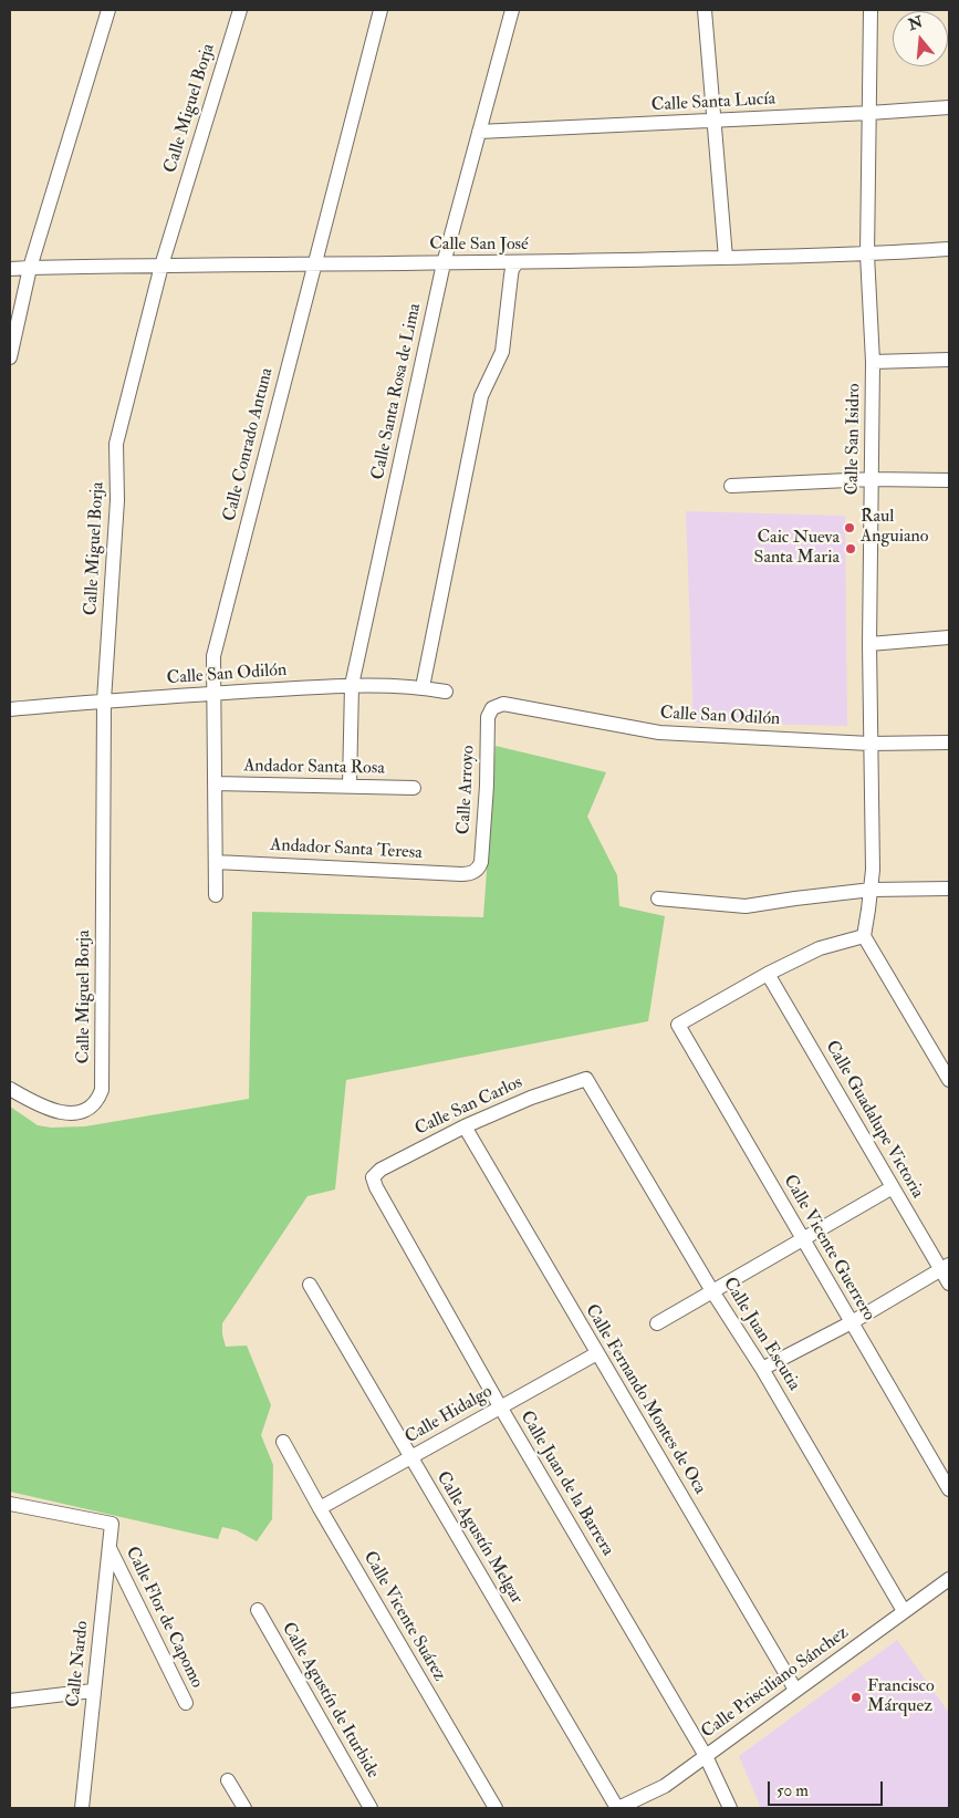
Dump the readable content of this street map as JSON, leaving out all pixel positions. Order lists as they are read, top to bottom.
{
  "streets": {
    "street": [
      "Calle Santa Lucía",
      "Calle Miguel Borja",
      "Calle San José",
      "Calle Santa Rosa de Lima",
      "Calle San Isidro",
      "Calle Conrado Antuna",
      "Calle San Odilón",
      "Andador Santa Rosa",
      "Calle Arroyo",
      "Andador Santa Teresa",
      "Calle San Carlos",
      "Calle Guadalupe Victoria",
      "Calle Vicente Guerrero",
      "Calle Juan Escutia",
      "Calle Fernando Montes de Oca",
      "Calle Hidalgo",
      "Calle Juan de la Barrera",
      "Calle Agustín Melgar",
      "Calle Vicente Suárez",
      "Calle Flor de Capomo",
      "Calle Nardo",
      "Calle Prisciliano Sánchez",
      "Calle Agustín de Iturbide"
    ]
  },
  "crossings": [
    ["Calle Santa Lucía", "Calle Santa Rosa de Lima"],
    ["Calle Santa Lucía", "Calle San Isidro"],
    ["Calle Miguel Borja", "Calle San José"],
    ["Calle Miguel Borja", "Calle San Odilón"],
    ["Calle San José", "Calle Santa Rosa de Lima"],
    ["Calle San José", "Calle San Isidro"],
    ["Calle San José", "Calle Conrado Antuna"],
    ["Calle Santa Rosa de Lima", "Calle San Odilón"],
    ["Calle Santa Rosa de Lima", "Andador Santa Rosa"],
    ["Calle San Isidro", "Calle San Odilón"],
    ["Calle Conrado Antuna", "Calle San Odilón"],
    ["Calle Conrado Antuna", "Andador Santa Rosa"],
    ["Calle Conrado Antuna", "Andador Santa Teresa"],
    ["Calle San Odilón", "Calle Arroyo"],
    ["Calle Arroyo", "Andador Santa Teresa"],
    ["Calle San Carlos", "Calle Juan Escutia"],
    ["Calle San Carlos", "Calle Fernando Montes de Oca"],
    ["Calle San Carlos", "Calle Juan de la Barrera"],
    ["Calle Guadalupe Victoria", "Calle Vicente Guerrero"],
    ["Calle Juan Escutia", "Calle Prisciliano Sánchez"],
    ["Calle Fernando Montes de Oca", "Calle Hidalgo"],
    ["Calle Fernando Montes de Oca", "Calle Prisciliano Sánchez"],
    ["Calle Hidalgo", "Calle Juan de la Barrera"],
    ["Calle Hidalgo", "Calle Agustín Melgar"],
    ["Calle Hidalgo", "Calle Vicente Suárez"],
    ["Calle Juan de la Barrera", "Calle Prisciliano Sánchez"],
    ["Calle Agustín Melgar", "Calle Prisciliano Sánchez"],
    ["Calle Flor de Capomo", "Calle Nardo"]
  ],
  "places": ["Raul Anguiano", "Caic Nueva Santa Maria", "Francisco Márquez"],
  "scale_bar": "50 m",
  "north": "top"
}
